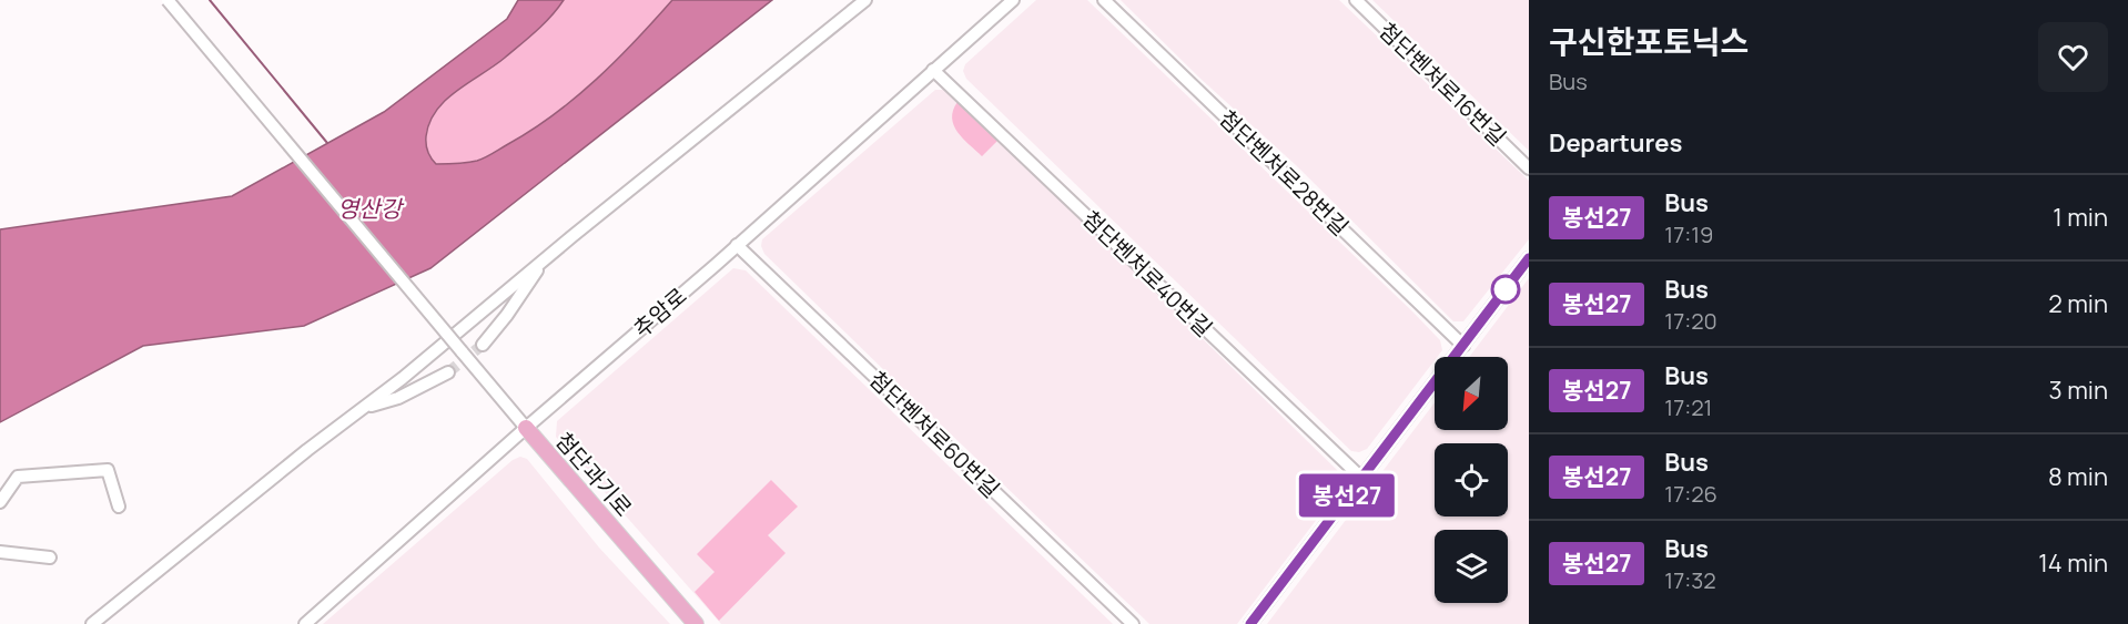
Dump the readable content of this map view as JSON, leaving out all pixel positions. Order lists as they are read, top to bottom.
{
  "streets": {
    "main road": ["첨단과기로"],
    "street": [
      "첨단벤처로16번길",
      "첨단벤처로28번길",
      "첨단벤처로40번길",
      "추암로",
      "첨단벤처로60번길"
    ]
  },
  "crossings": [
    ["첨단벤처로40번길", "추암로"],
    ["추암로", "첨단벤처로60번길"],
    ["추암로", "첨단과기로"]
  ],
  "water": ["영산강"],
  "lines": ["bus line 봉선27"],
  "north": "bottom left",
  "page": {
    "on_map": "봉선27",
    "heading": [
      ["구신한포토닉스", "Bus"],
      "Departures"
    ],
    "list": [
      {
        "mark": "봉선27",
        "name": "Bus",
        "note": "17:19",
        "value": "1 min"
      },
      {
        "mark": "봉선27",
        "name": "Bus",
        "note": "17:20",
        "value": "2 min"
      },
      {
        "mark": "봉선27",
        "name": "Bus",
        "note": "17:21",
        "value": "3 min"
      },
      {
        "mark": "봉선27",
        "name": "Bus",
        "note": "17:26",
        "value": "8 min"
      },
      {
        "mark": "봉선27",
        "name": "Bus",
        "note": "17:32",
        "value": "14 min"
      }
    ]
  }
}
